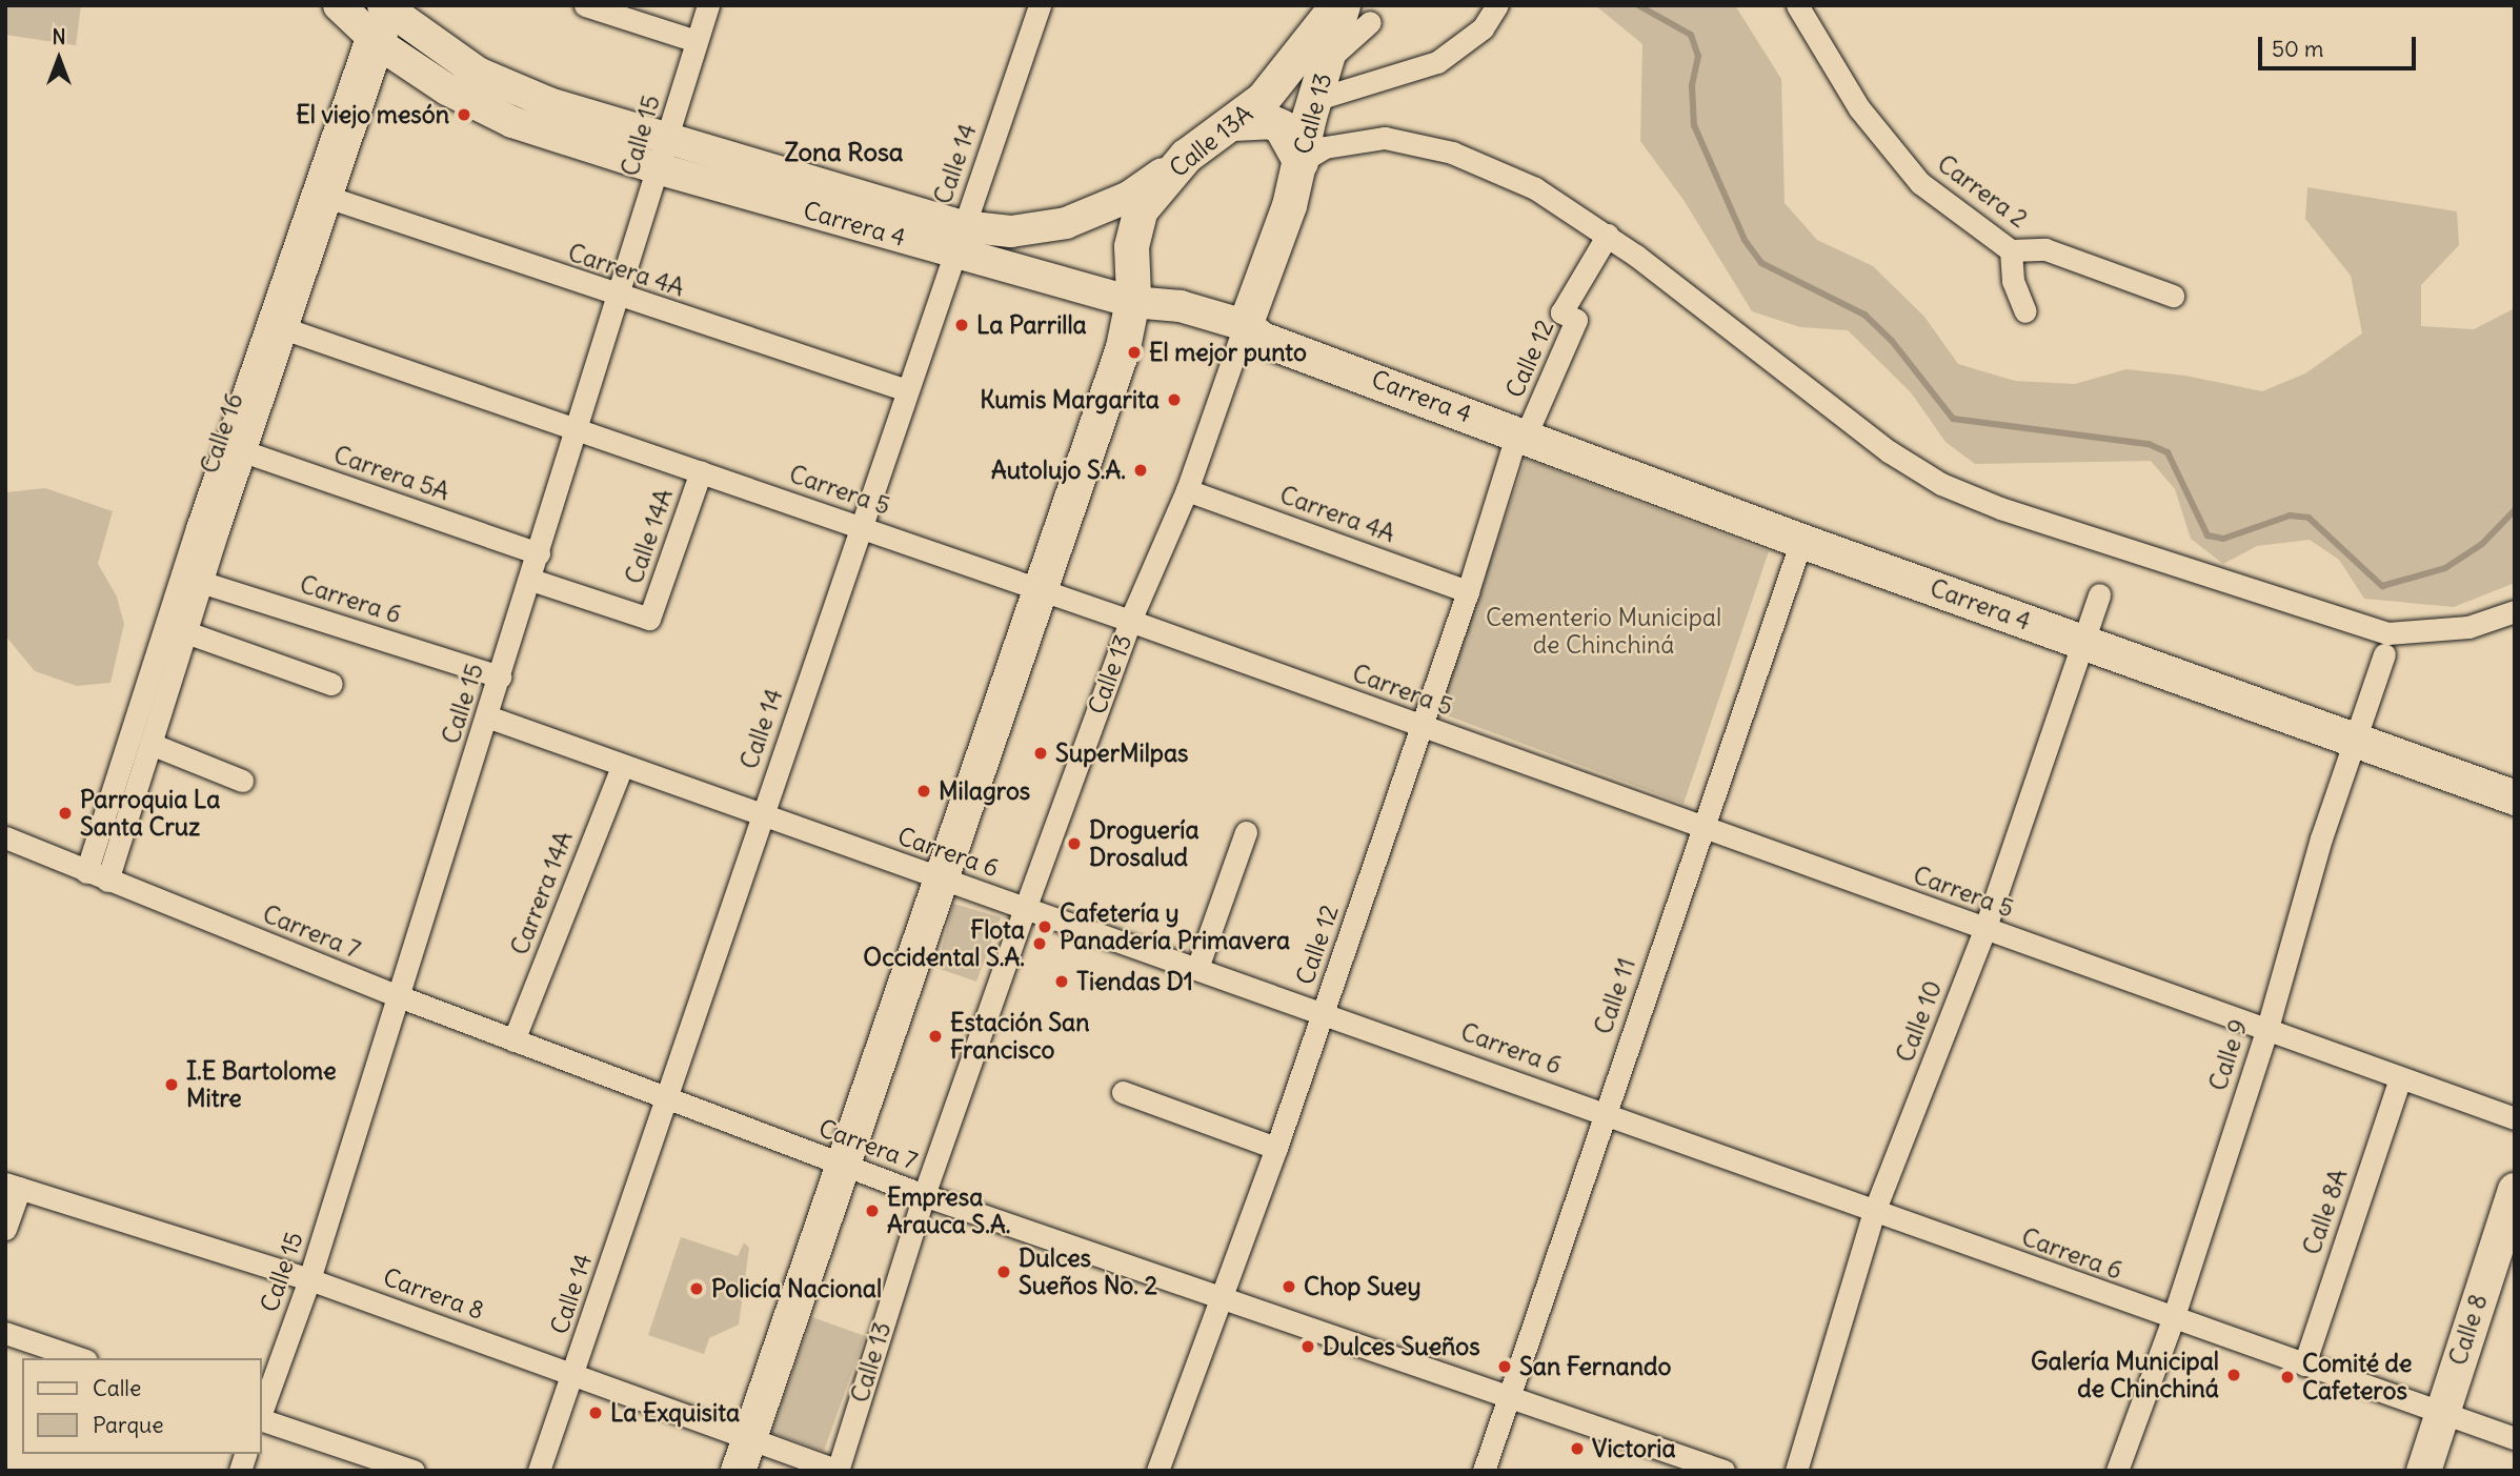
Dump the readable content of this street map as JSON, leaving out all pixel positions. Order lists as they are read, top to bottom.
{
  "streets": {
    "main road": [
      "Calle 13",
      "Calle 13A",
      "Carrera 4",
      "Calle 8"
    ],
    "street": [
      "Calle 15",
      "Calle 14",
      "Carrera 2",
      "Carrera 4A",
      "Calle 12",
      "Calle 16",
      "Carrera 5A",
      "Carrera 5",
      "Calle 14A",
      "Carrera 6",
      "Carrera 14A",
      "Carrera 7",
      "Calle 11",
      "Calle 10",
      "Calle 9",
      "Calle 8A",
      "Carrera 8"
    ]
  },
  "crossings": [
    ["Calle 13", "Carrera 4"],
    ["Calle 13", "Carrera 4A"],
    ["Calle 13", "Carrera 5"],
    ["Calle 13", "Carrera 6"],
    ["Calle 13", "Carrera 7"],
    ["Calle 13", "Carrera 8"],
    ["Calle 15", "Carrera 4"],
    ["Calle 15", "Carrera 4A"],
    ["Calle 15", "Carrera 5A"],
    ["Calle 15", "Carrera 5"],
    ["Calle 15", "Calle 14A"],
    ["Calle 15", "Carrera 6"],
    ["Calle 15", "Carrera 7"],
    ["Calle 15", "Carrera 8"],
    ["Calle 13A", "Carrera 4"],
    ["Calle 13A", "Carrera 5"],
    ["Calle 13A", "Carrera 6"],
    ["Calle 13A", "Carrera 7"],
    ["Calle 13A", "Carrera 8"],
    ["Calle 14", "Carrera 4"],
    ["Calle 14", "Carrera 4A"],
    ["Calle 14", "Carrera 5"],
    ["Calle 14", "Carrera 6"],
    ["Calle 14", "Carrera 7"],
    ["Calle 14", "Carrera 8"],
    ["Carrera 4", "Calle 12"],
    ["Carrera 4", "Calle 16"],
    ["Carrera 4", "Calle 11"],
    ["Carrera 4", "Calle 10"],
    ["Carrera 4", "Calle 9"],
    ["Carrera 4A", "Calle 12"],
    ["Carrera 4A", "Calle 16"],
    ["Calle 12", "Carrera 5"],
    ["Calle 12", "Carrera 6"],
    ["Calle 12", "Carrera 7"],
    ["Calle 16", "Carrera 5A"],
    ["Calle 16", "Carrera 5"],
    ["Calle 16", "Carrera 6"],
    ["Calle 16", "Carrera 7"],
    ["Carrera 5", "Calle 14A"],
    ["Carrera 5", "Calle 11"],
    ["Carrera 5", "Calle 10"],
    ["Carrera 5", "Calle 9"],
    ["Carrera 5", "Calle 8A"],
    ["Carrera 6", "Carrera 14A"],
    ["Carrera 6", "Calle 11"],
    ["Carrera 6", "Calle 10"],
    ["Carrera 6", "Calle 9"],
    ["Carrera 6", "Calle 8A"],
    ["Carrera 6", "Calle 8"],
    ["Carrera 14A", "Carrera 7"],
    ["Carrera 7", "Calle 11"]
  ],
  "districts": ["Zona Rosa"],
  "parks": ["Cementerio Municipal de Chinchiná"],
  "places": [
    "El viejo mesón",
    "La Parrilla",
    "El mejor punto",
    "Kumis Margarita",
    "Autolujo S.A.",
    "SuperMilpas",
    "Milagros",
    "Parroquia La Santa Cruz",
    "Droguería Drosalud",
    "Cafetería y Panadería Primavera",
    "Flota Occidental S.A.",
    "Tiendas D1",
    "Estación San Francisco",
    "I.E Bartolome Mitre",
    "Empresa Arauca S.A.",
    "Dulces Sueños No. 2",
    "Chop Suey",
    "Policía Nacional",
    "Dulces Sueños",
    "San Fernando",
    "Galería Municipal de Chinchiná",
    "Comité de Cafeteros",
    "La Exquisita",
    "Victoria"
  ],
  "legend": ["Calle", "Parque"],
  "scale_bar": "50 m",
  "north": "top"
}
